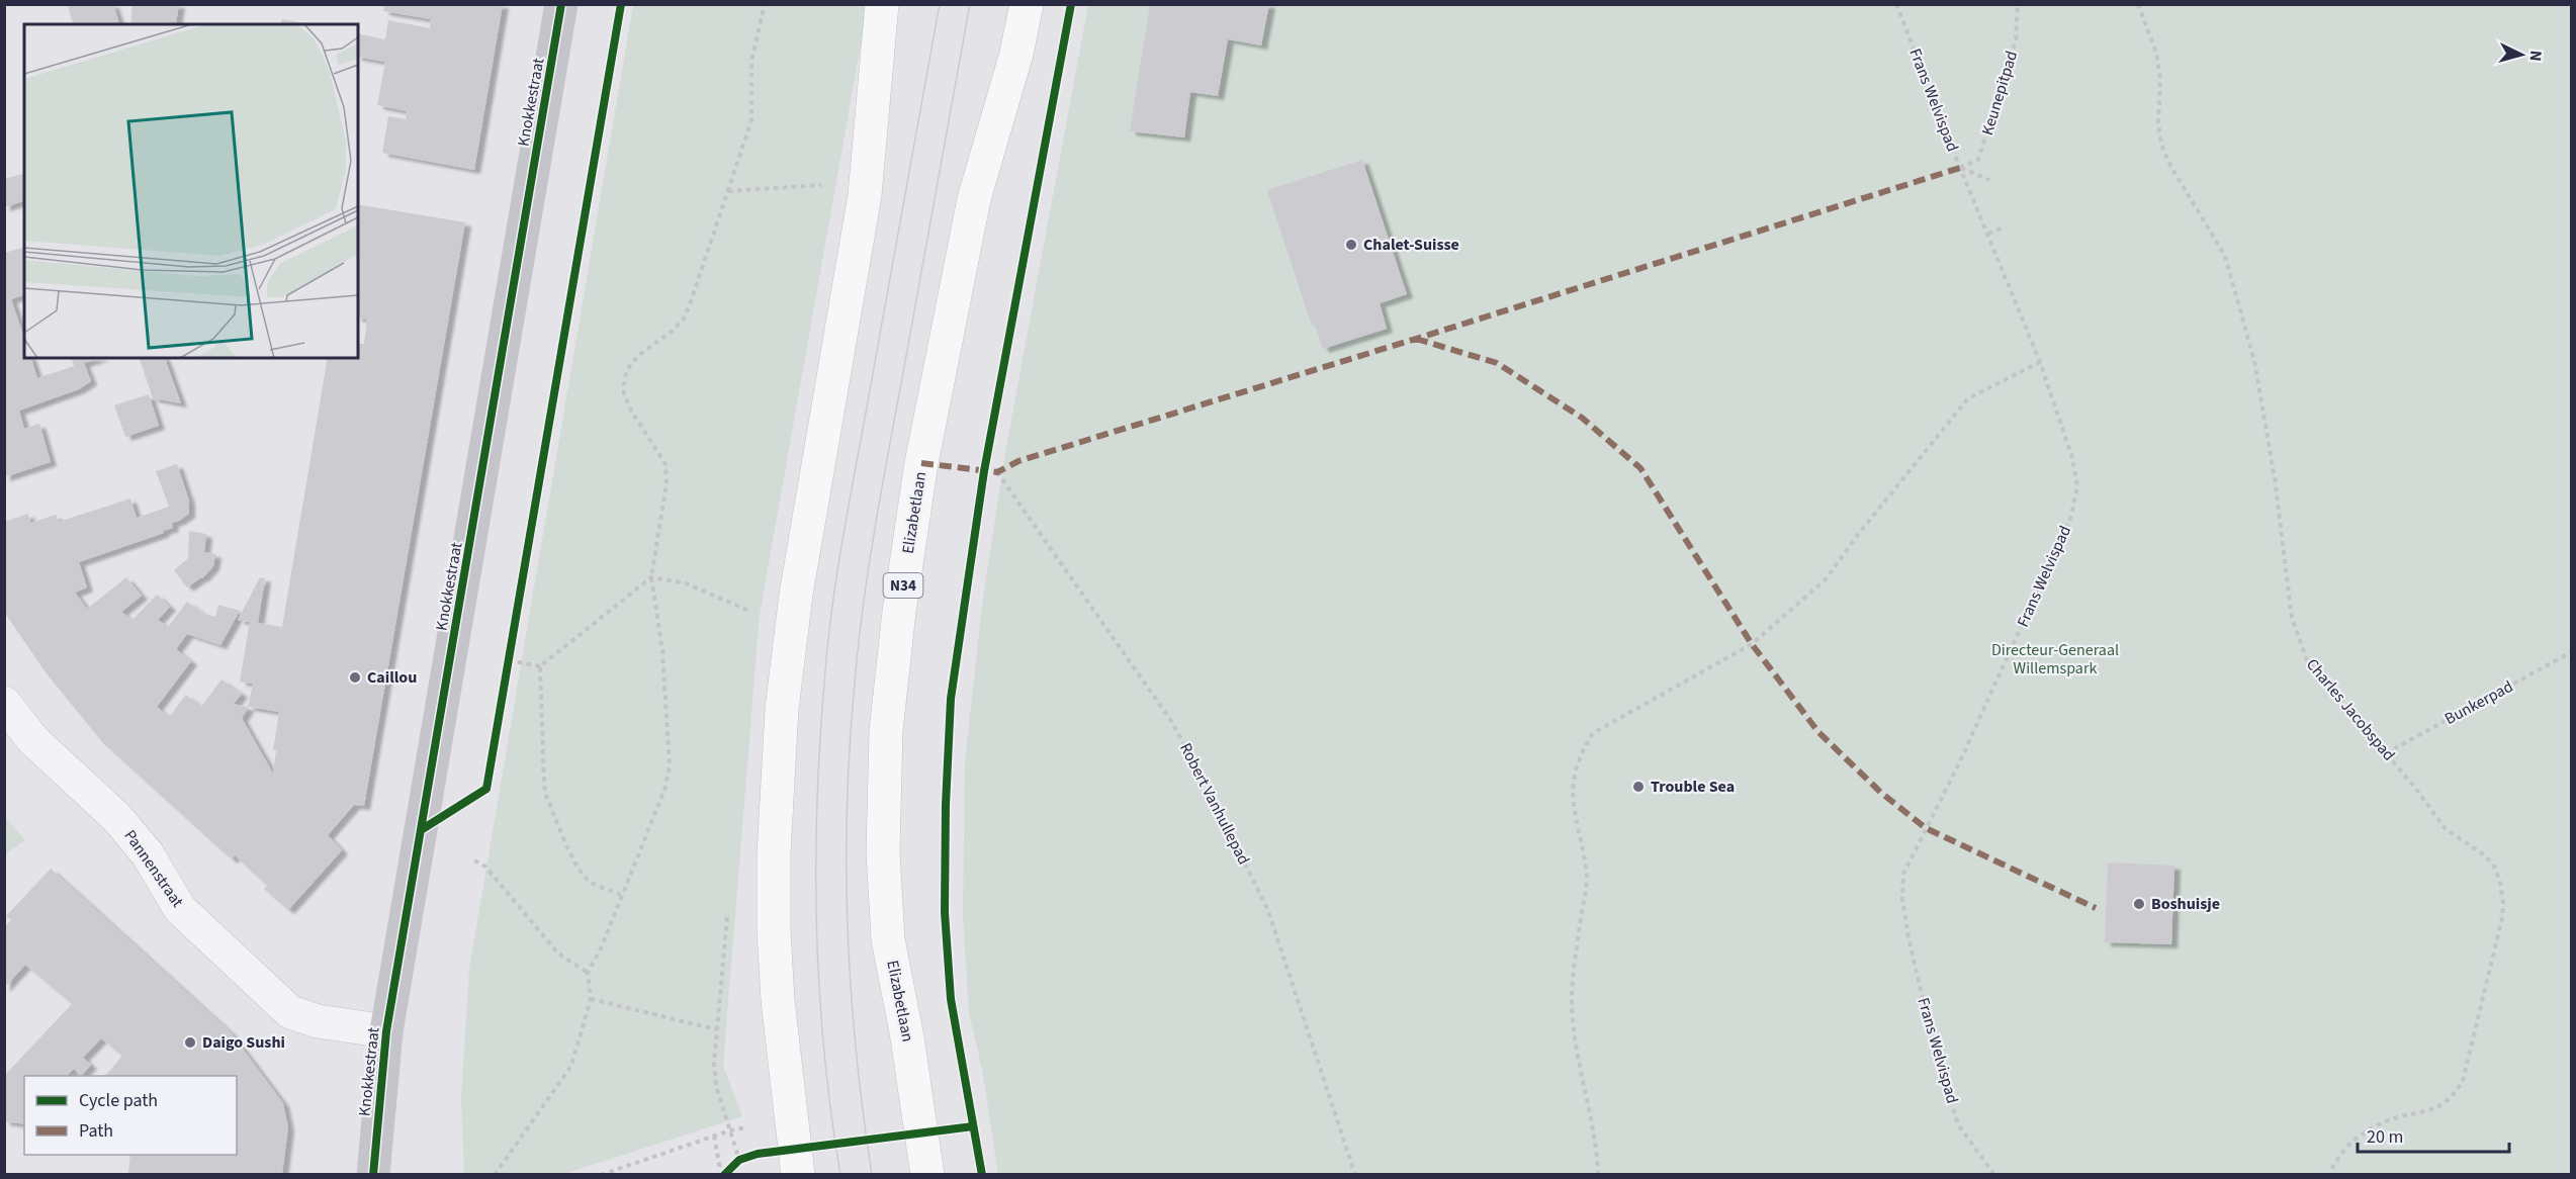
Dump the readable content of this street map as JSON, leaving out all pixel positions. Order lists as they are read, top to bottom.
{
  "streets": {
    "main road": ["Elizabetlaan", "N34"],
    "street": ["Knokkestraat", "Pannenstraat"],
    "path": [
      "Keunepitpad",
      "Frans Welvispad",
      "Bunkerpad",
      "Charles Jacobspad",
      "Robert Vanhullepad"
    ]
  },
  "crossings": [
    ["Keunepitpad", "Frans Welvispad"],
    ["Knokkestraat", "Pannenstraat"],
    ["Bunkerpad", "Charles Jacobspad"]
  ],
  "parks": ["Directeur-Generaal Willemspark"],
  "places": [
    "Chalet-Suisse",
    "Caillou",
    "Trouble Sea",
    "Boshuisje",
    "Daigo Sushi"
  ],
  "legend": ["Cycle path", "Path"],
  "scale_bar": "20 m",
  "north": "right"
}
